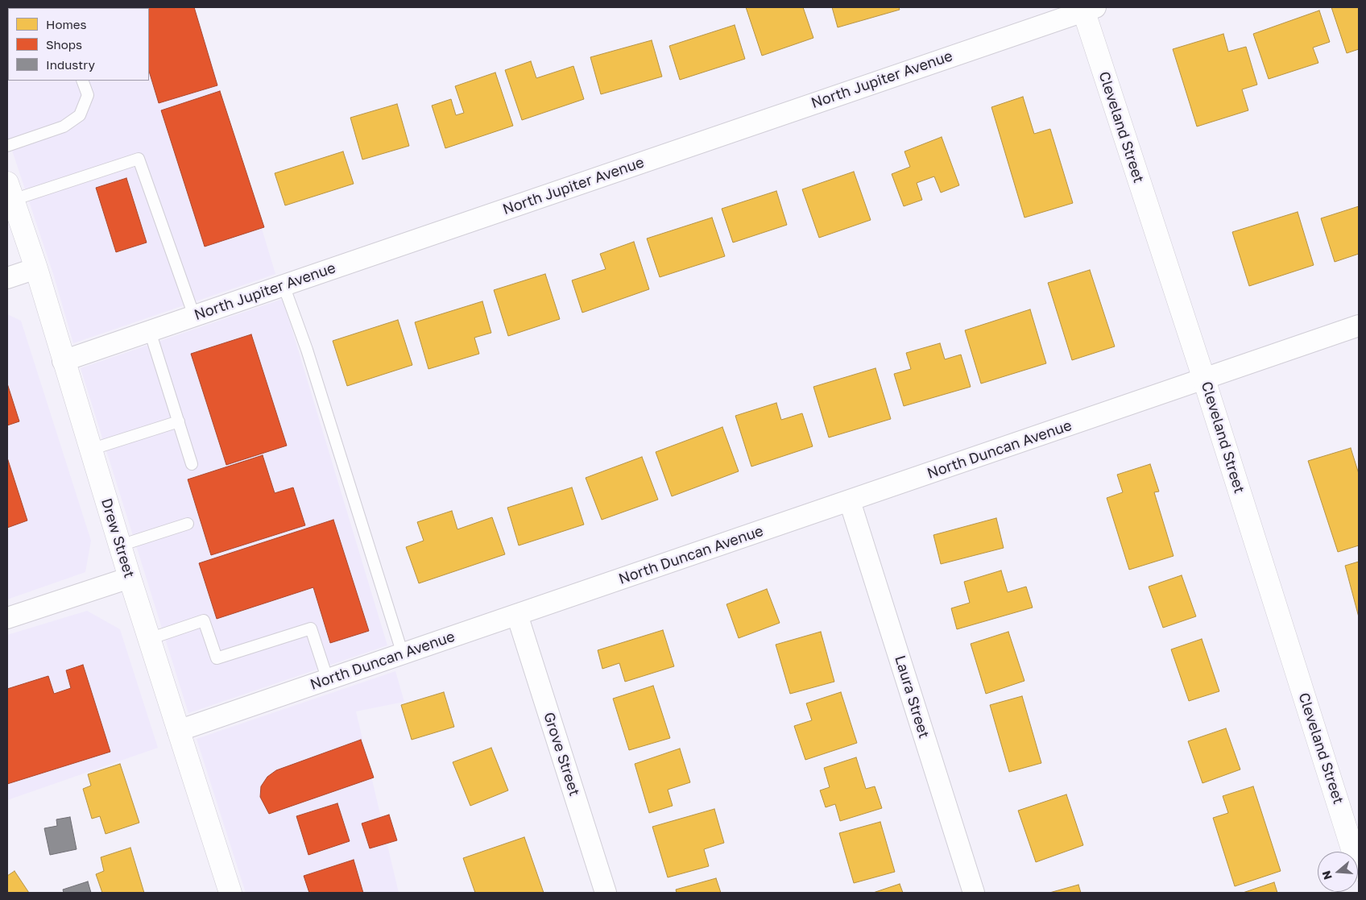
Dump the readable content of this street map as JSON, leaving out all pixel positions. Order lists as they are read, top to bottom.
{
  "streets": {
    "street": [
      "North Jupiter Avenue",
      "Cleveland Street",
      "North Duncan Avenue",
      "Drew Street",
      "Laura Street",
      "Grove Street"
    ]
  },
  "crossings": [
    ["North Jupiter Avenue", "Cleveland Street"],
    ["North Jupiter Avenue", "Drew Street"],
    ["Cleveland Street", "North Duncan Avenue"],
    ["North Duncan Avenue", "Drew Street"],
    ["North Duncan Avenue", "Laura Street"],
    ["North Duncan Avenue", "Grove Street"]
  ],
  "legend": ["Homes", "Shops", "Industry"],
  "north": "left"
}
